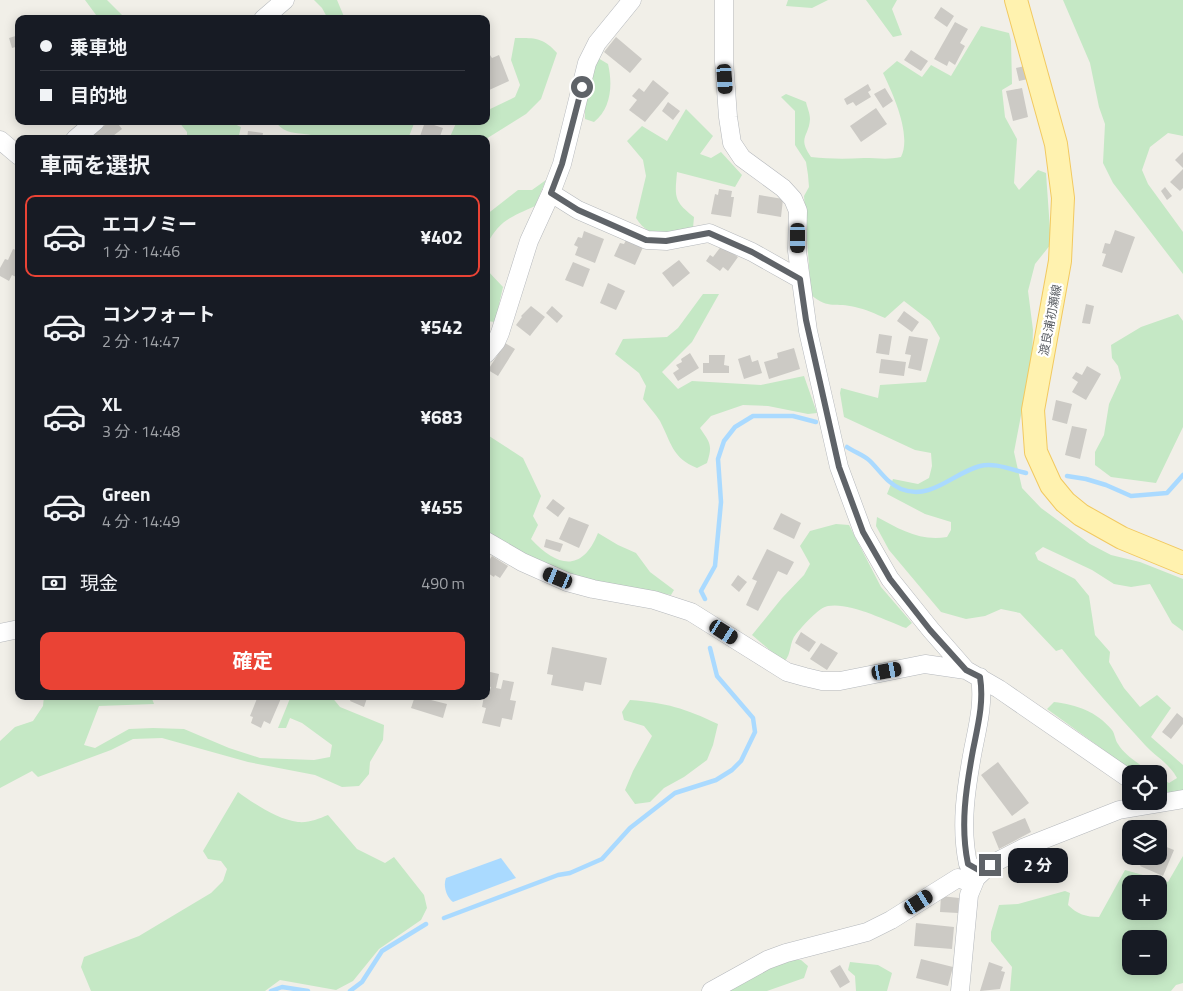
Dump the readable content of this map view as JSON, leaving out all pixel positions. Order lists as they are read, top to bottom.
{
  "streets": {
    "main road": ["渡良浦初瀬線"]
  },
  "page": {
    "banner": ["乗車地", "目的地"],
    "heading": "車両を選択",
    "list": [
      {
        "name": "エコノミー",
        "note": "1 分 · 14:46",
        "value": "¥402"
      },
      {
        "name": "コンフォート",
        "note": "2 分 · 14:47",
        "value": "¥542"
      },
      {
        "name": "XL",
        "note": "3 分 · 14:48",
        "value": "¥683"
      },
      {
        "name": "Green",
        "note": "4 分 · 14:49",
        "value": "¥455"
      }
    ],
    "pay": ["現金", "490 m"],
    "buttons": "確定",
    "map_buttons": ["+", "−"],
    "bubble": "2 分"
  }
}
